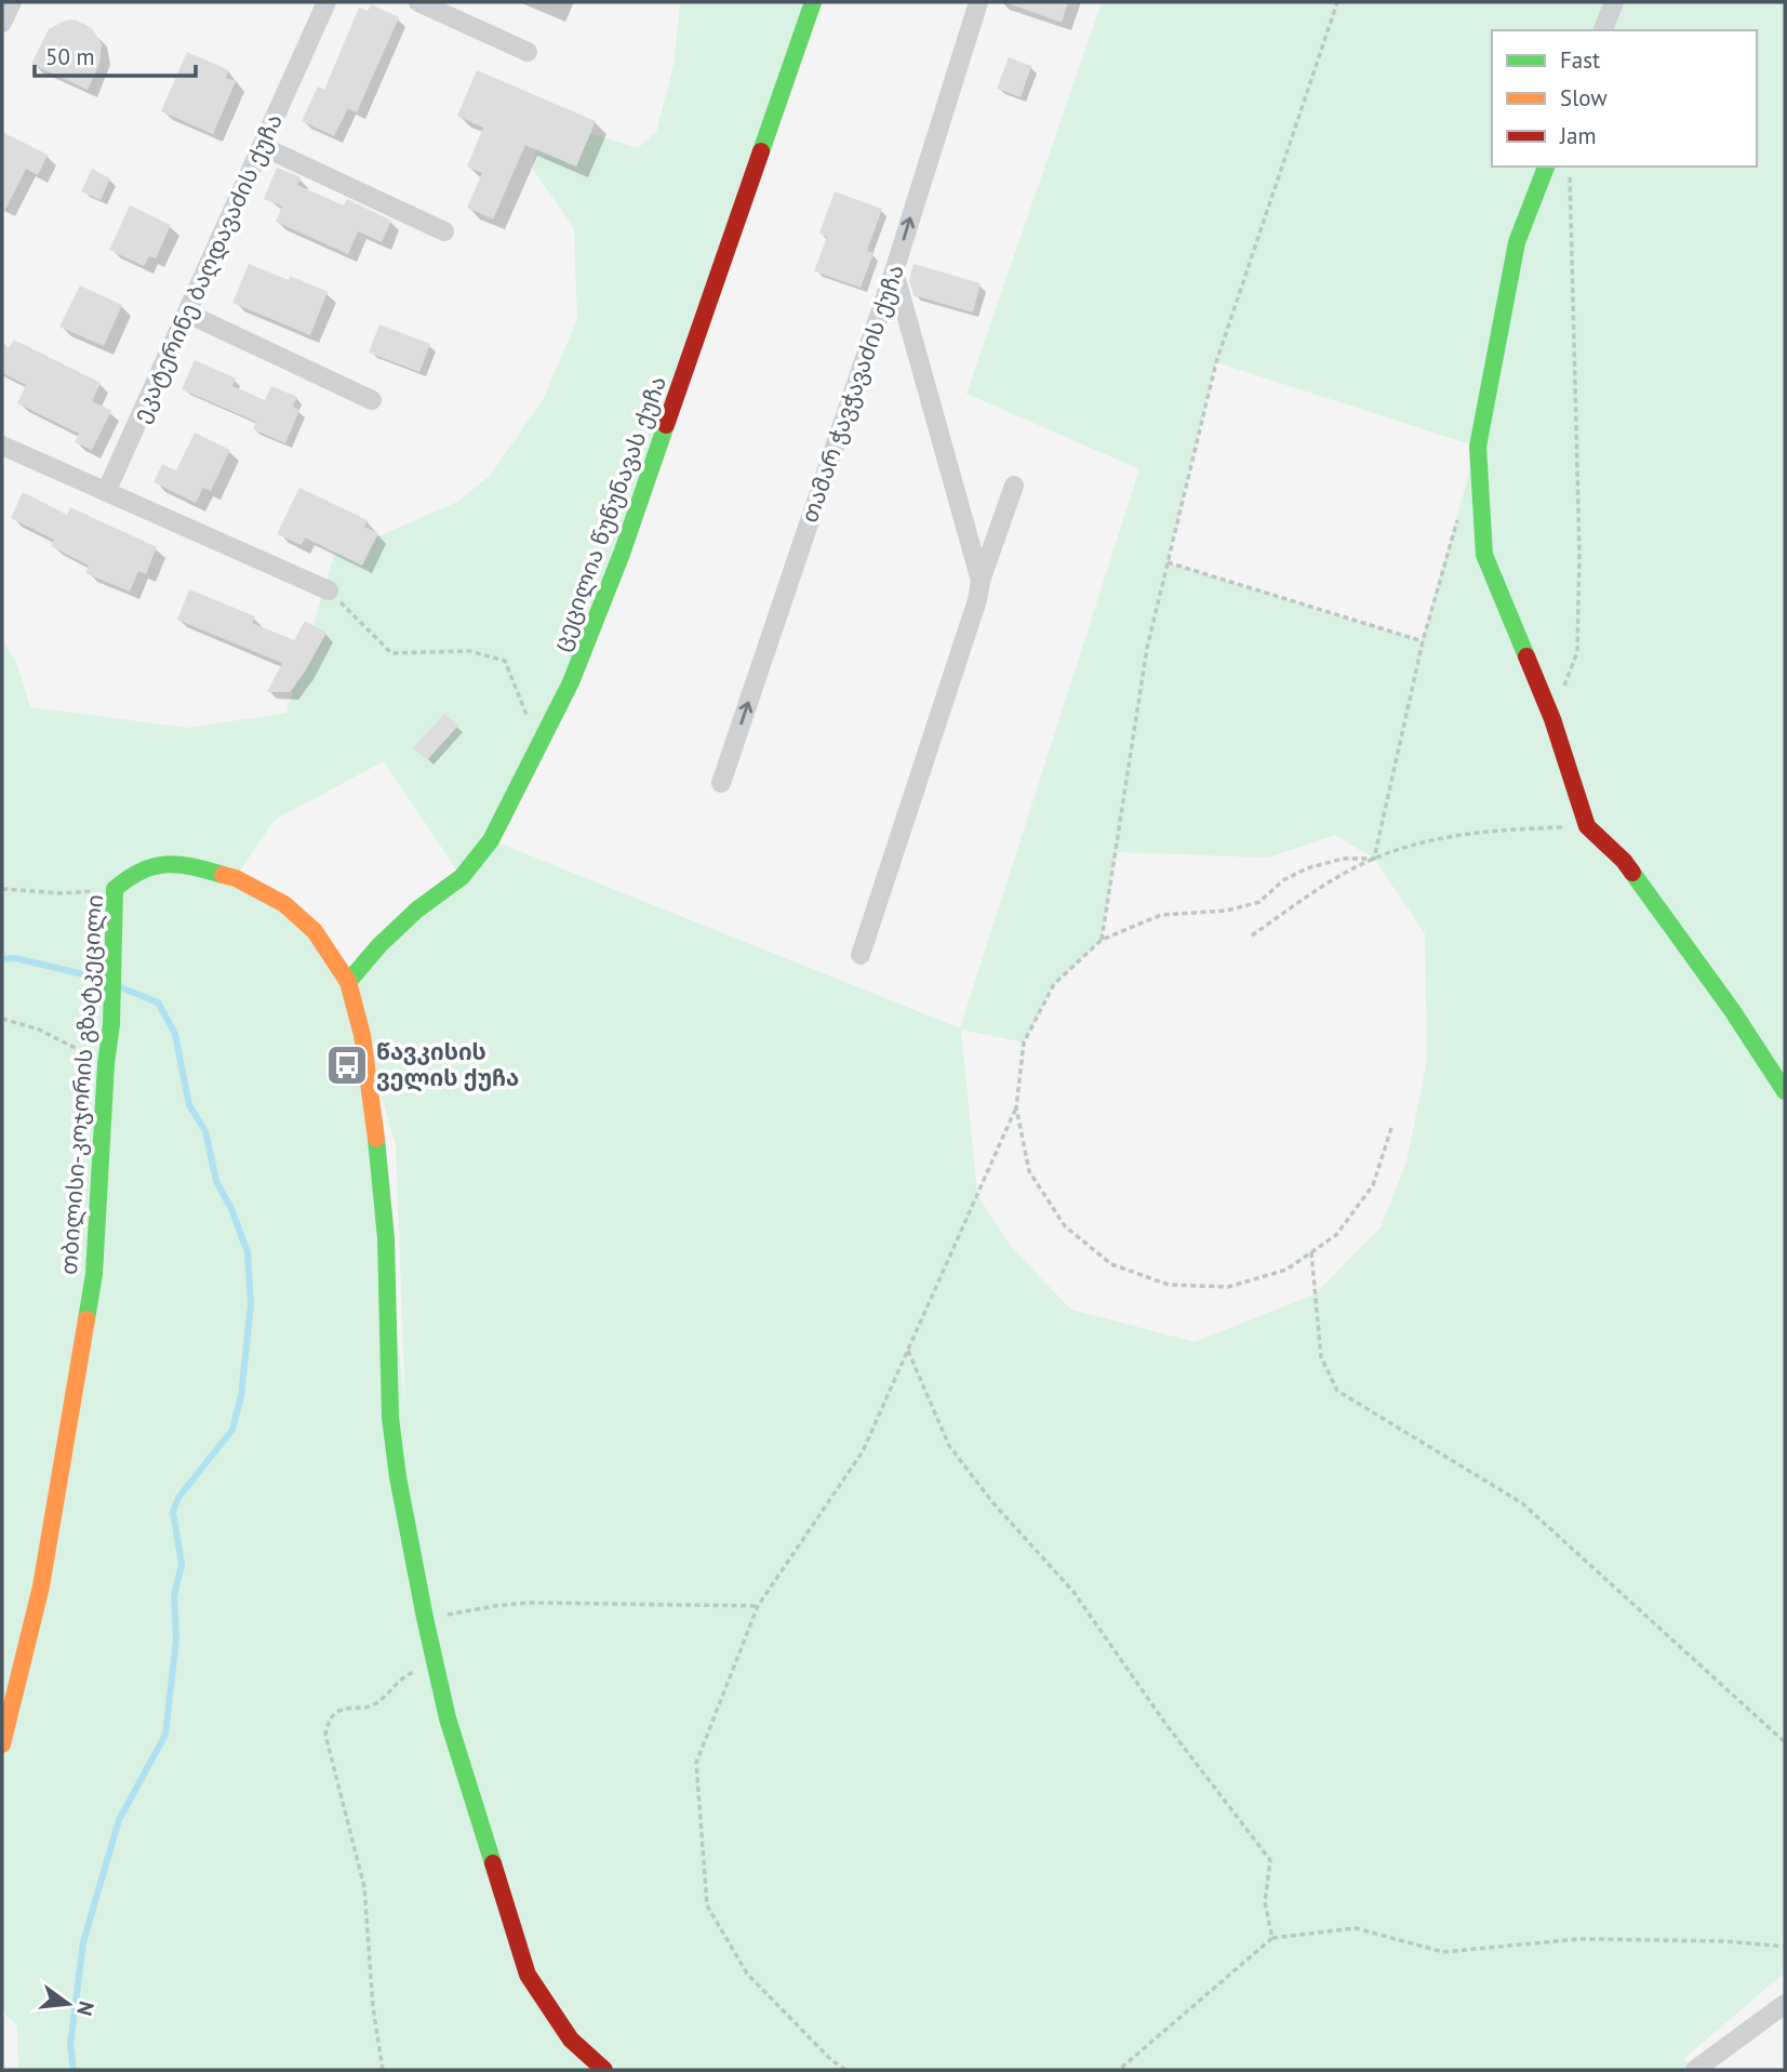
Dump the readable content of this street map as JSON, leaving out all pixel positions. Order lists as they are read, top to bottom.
{
  "streets": {
    "main road": ["ცეცილია წუწუნავას ქუჩა", "თბილისი-კოჯორის გზატკეცილი"],
    "street": ["ეკატერინე ბაღდავაძის ქუჩა", "თამარ ჭავჭავაძის ქუჩა"]
  },
  "crossings": [
    ["ცეცილია წუწუნავას ქუჩა", "თბილისი-კოჯორის გზატკეცილი"]
  ],
  "one_way": ["თამარ ჭავჭავაძის ქუჩა"],
  "places": {
    "bus stop": ["წავკისის ველის ქუჩა"]
  },
  "legend": ["Fast", "Slow", "Jam"],
  "scale_bar": "50 m",
  "north": "right"
}
